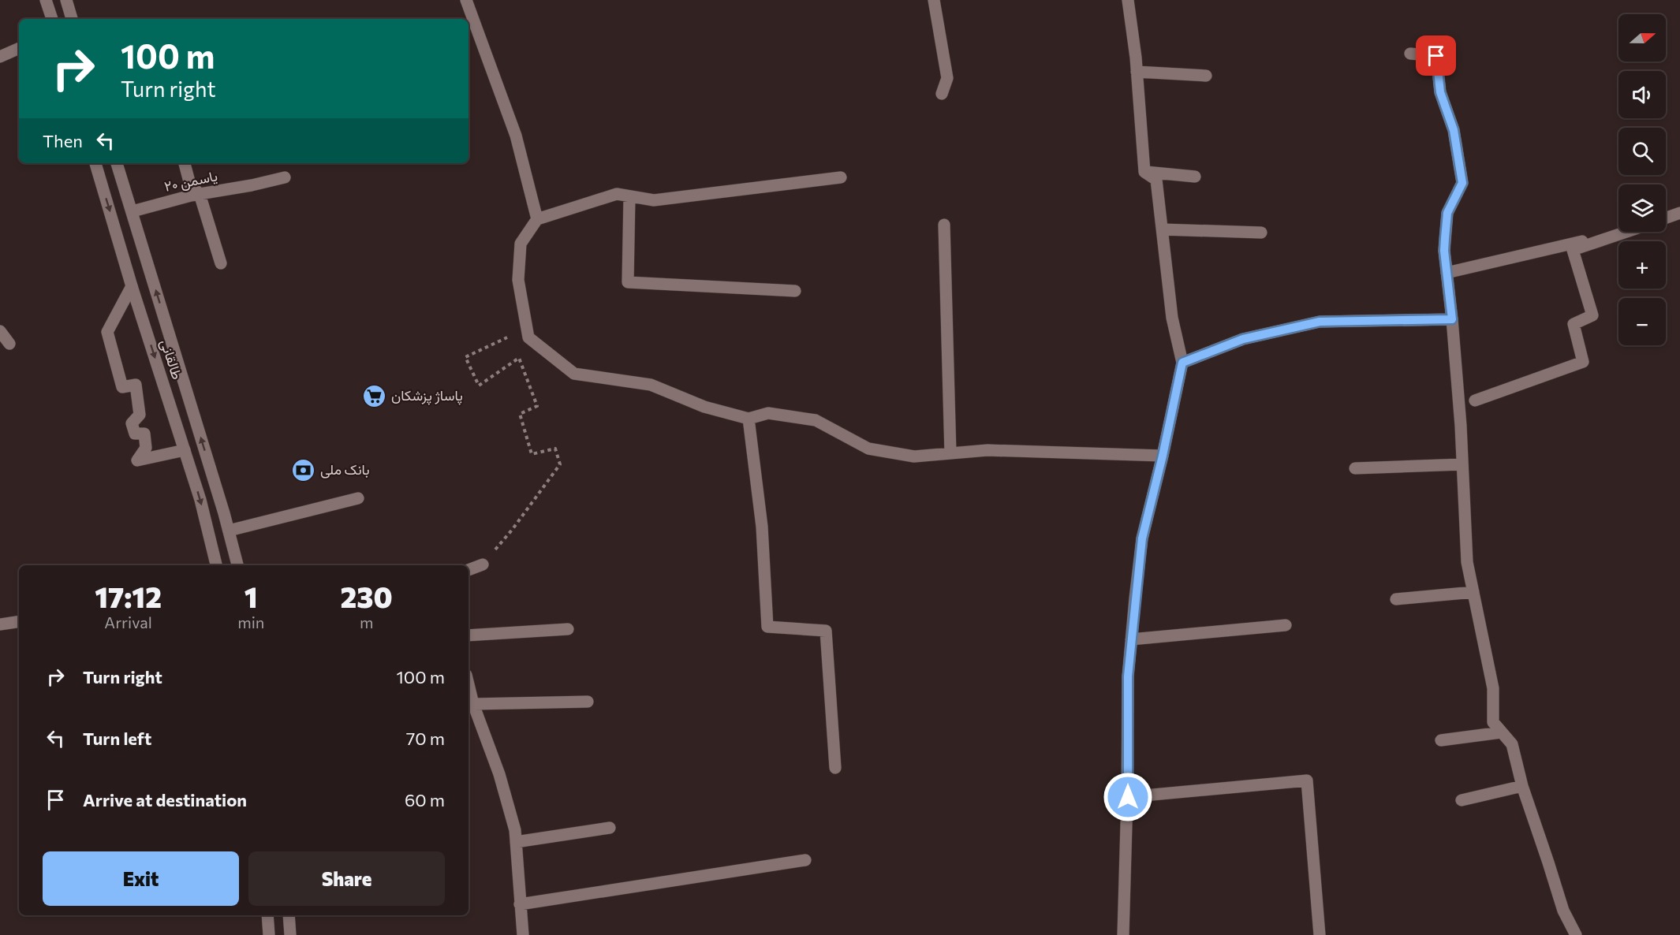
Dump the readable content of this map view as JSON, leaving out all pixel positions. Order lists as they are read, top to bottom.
{
  "streets": {
    "street": ["یاسمن ۲۰", "طالقانی"]
  },
  "crossings": [
    ["یاسمن ۲۰", "طالقانی"]
  ],
  "places": {
    "supermarket": ["پاساژ پزشکان"],
    "bank": ["بانک ملی"]
  },
  "north": "right",
  "page": {
    "map_buttons": ["+", "−"],
    "turn": ["100 m", "Turn right"],
    "then": "Then",
    "eta": [
      "17:12",
      "Arrival",
      "1",
      "min",
      "230",
      "m"
    ],
    "list": [
      {
        "name": "Turn right",
        "value": "100 m"
      },
      {
        "name": "Turn left",
        "value": "70 m"
      },
      {
        "name": "Arrive at destination",
        "value": "60 m"
      }
    ],
    "buttons": ["Exit", "Share"]
  }
}
